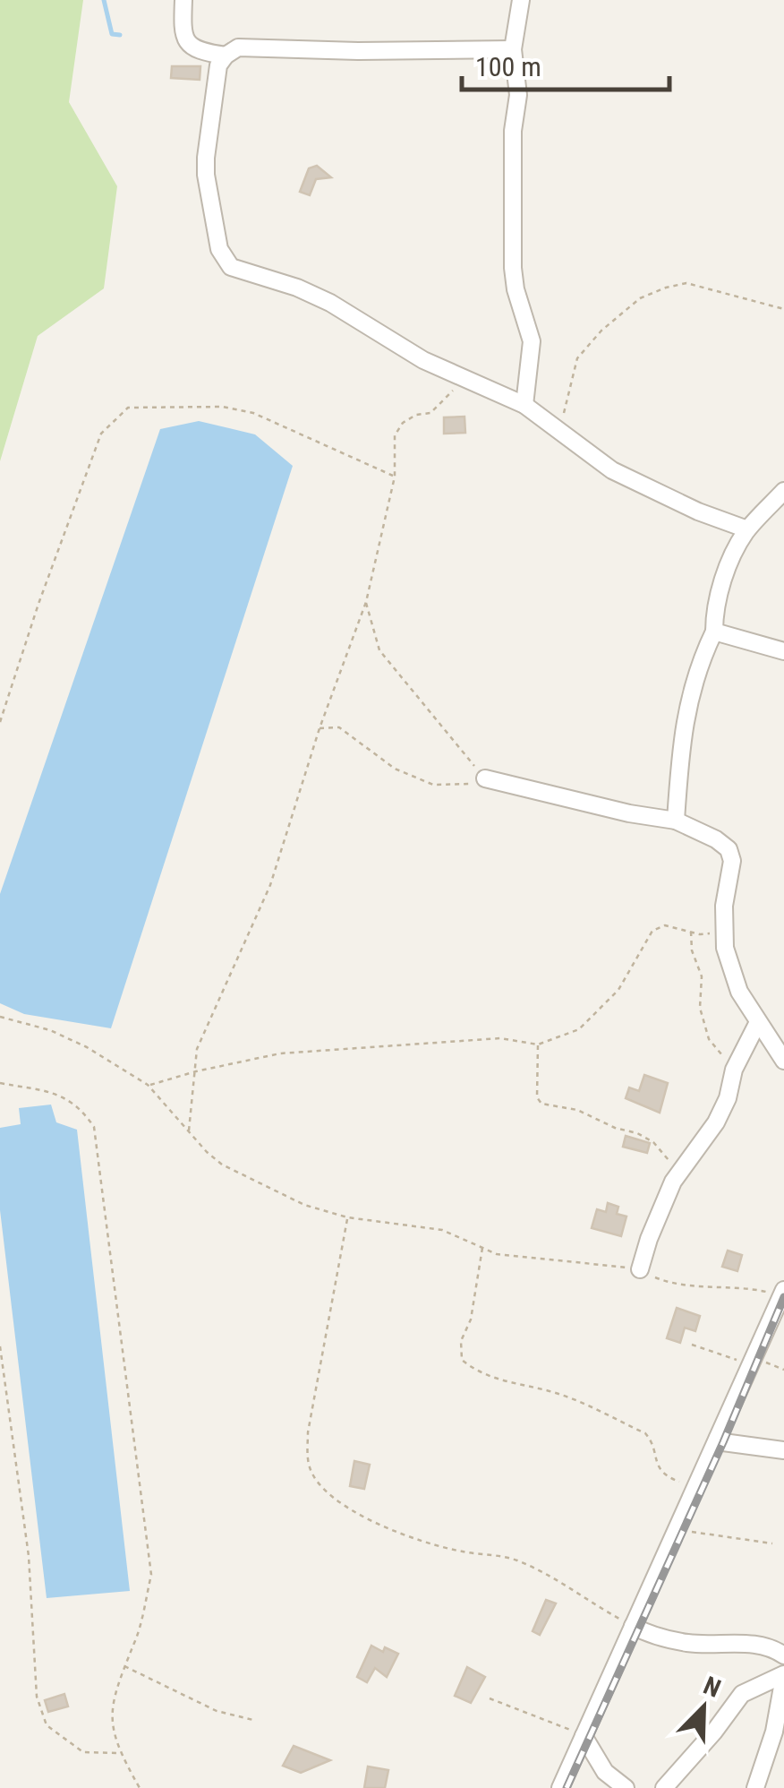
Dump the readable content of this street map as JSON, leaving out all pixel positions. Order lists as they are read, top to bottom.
{
  "scale_bar": "100 m",
  "north": "top right"
}
